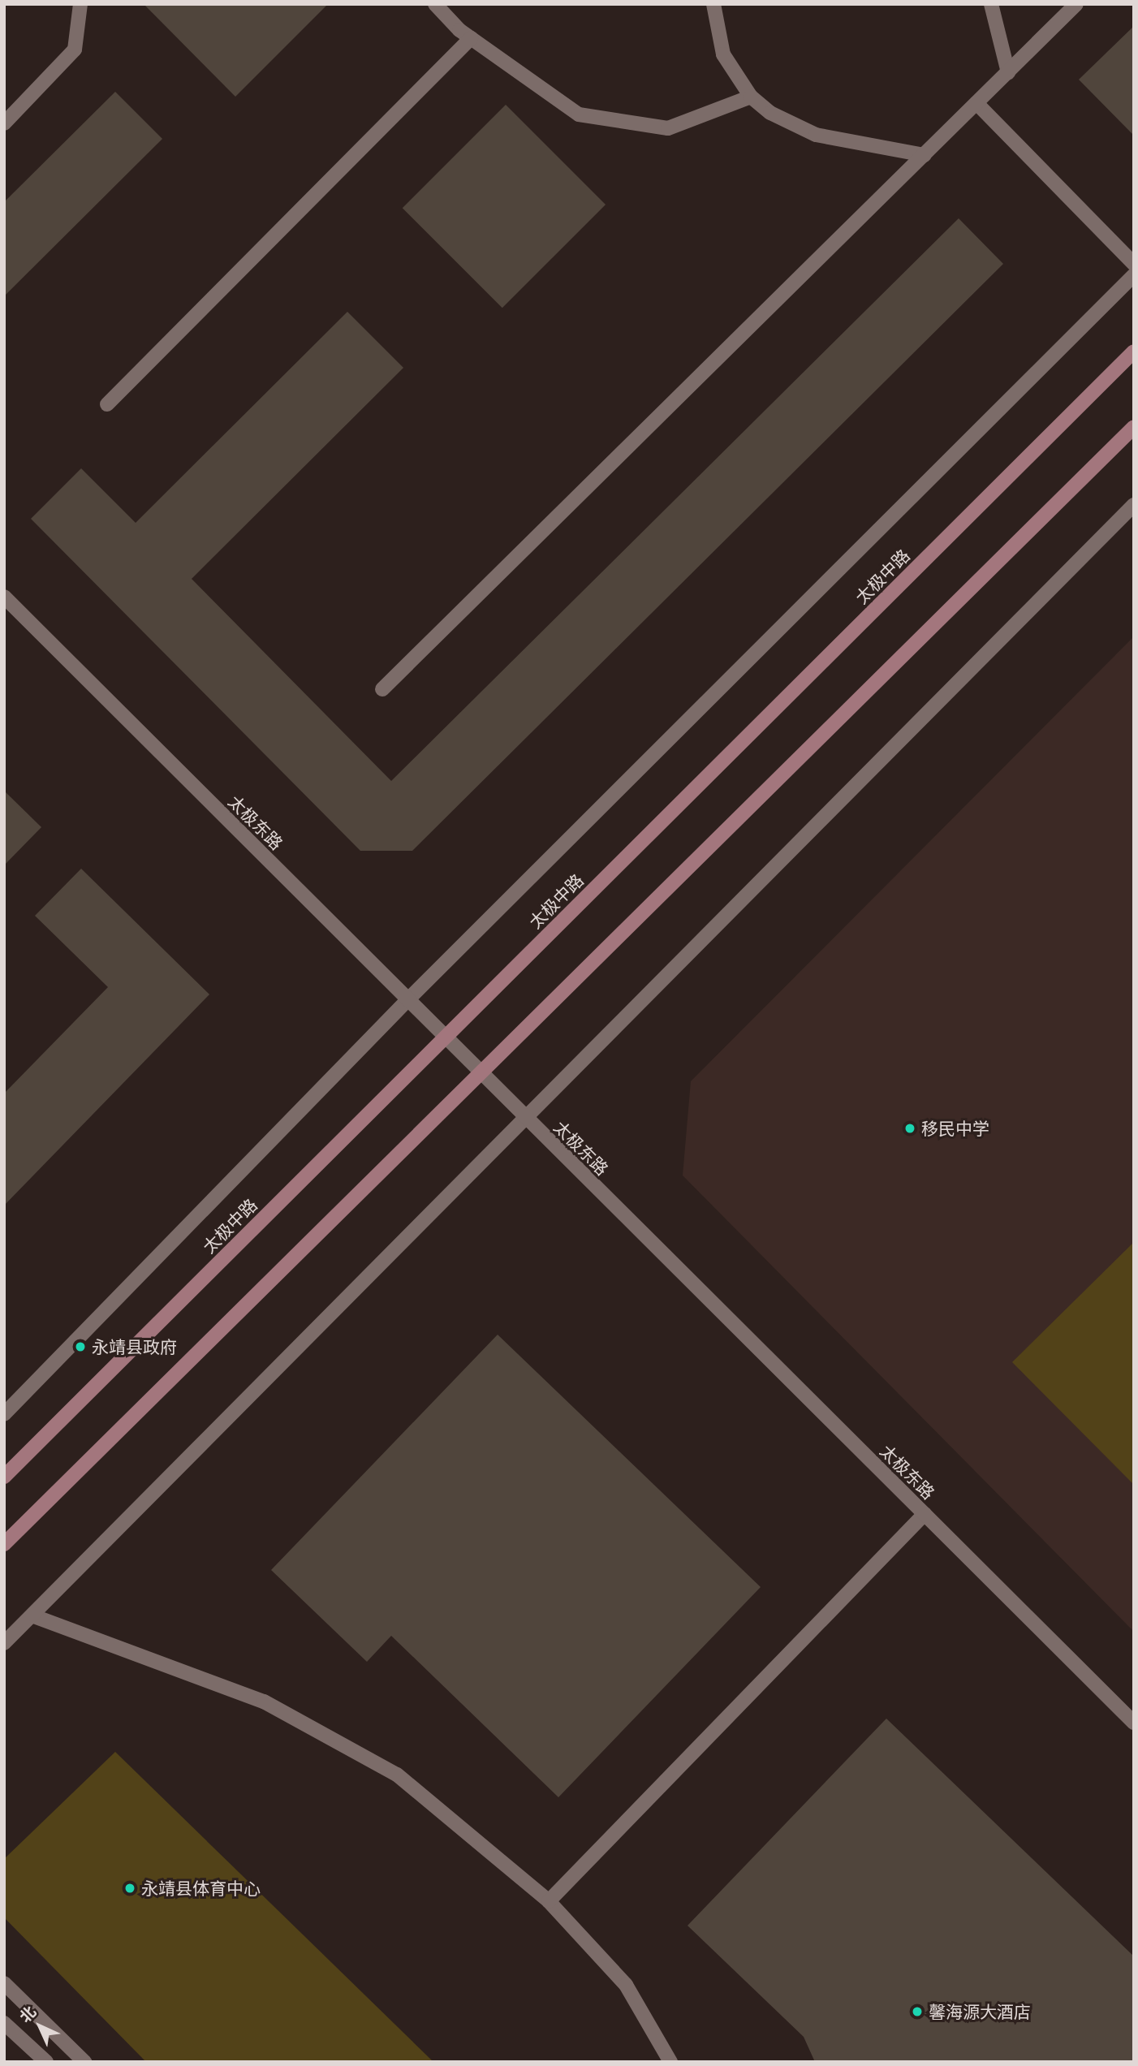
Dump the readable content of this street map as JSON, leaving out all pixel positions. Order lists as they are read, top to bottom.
{
  "streets": {
    "main road": ["太极中路"],
    "street": ["太极东路"]
  },
  "crossings": [
    ["太极中路", "太极东路"]
  ],
  "places": [
    "移民中学",
    "永靖县政府",
    "永靖县体育中心",
    "馨海源大酒店"
  ],
  "north": "top left"
}
